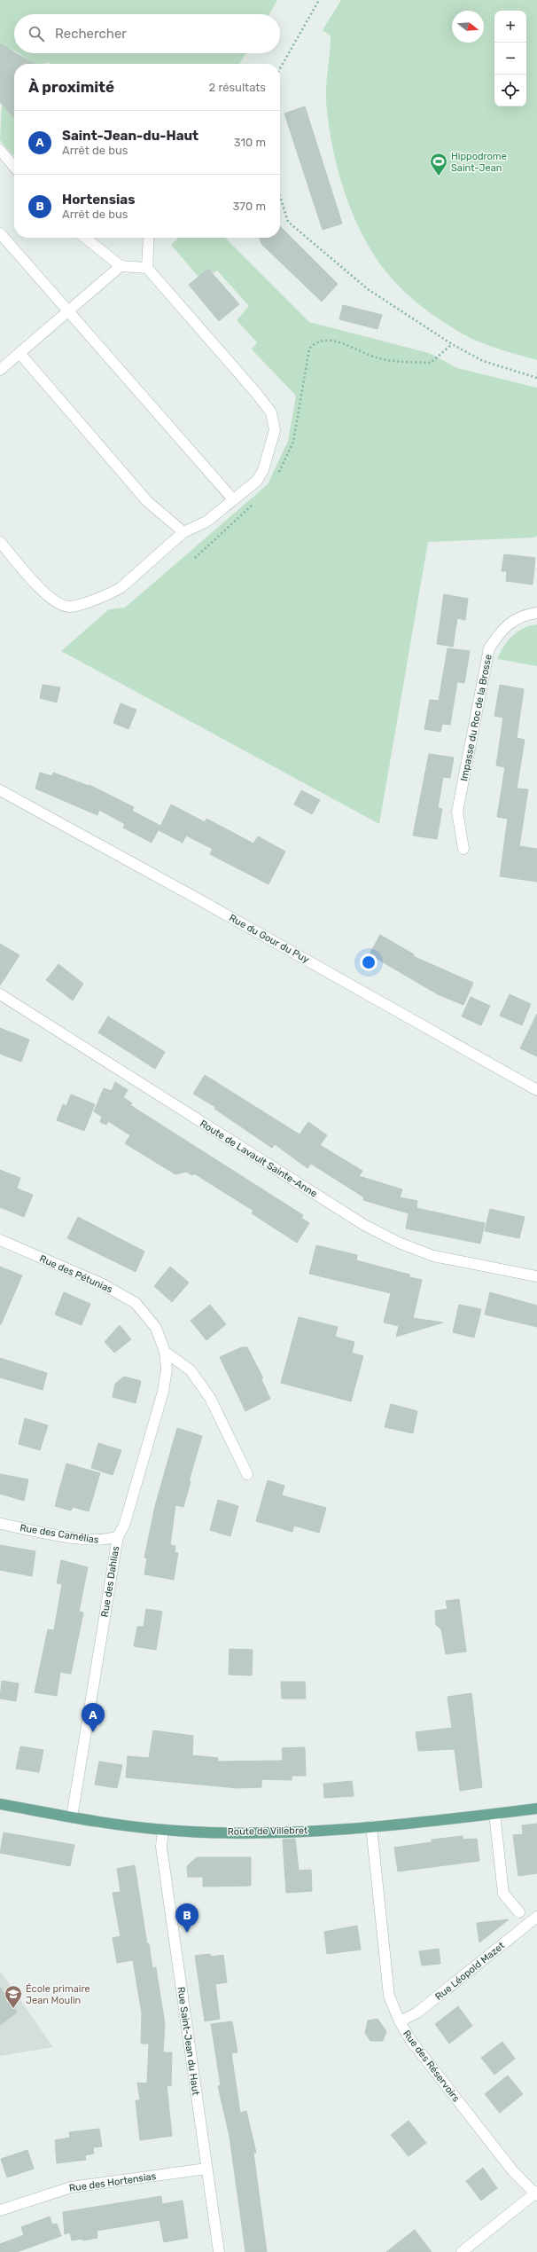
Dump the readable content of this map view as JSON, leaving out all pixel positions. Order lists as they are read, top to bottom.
{
  "streets": {
    "main road": ["Route de Villebret"],
    "street": [
      "Impasse du Roc de la Brosse",
      "Rue du Gour du Puy",
      "Route de Lavault Sainte-Anne",
      "Rue des Pétunias",
      "Rue des Camélias",
      "Rue des Dahlias",
      "Rue Léopold Mazet",
      "Rue Saint-Jean du Haut",
      "Rue des Réservoirs",
      "Rue des Hortensias"
    ]
  },
  "crossings": [
    ["Rue des Pétunias", "Rue des Dahlias"],
    ["Rue des Camélias", "Rue des Dahlias"],
    ["Rue des Dahlias", "Route de Villebret"],
    ["Route de Villebret", "Rue Saint-Jean du Haut"],
    ["Route de Villebret", "Rue des Réservoirs"],
    ["Rue Léopold Mazet", "Rue des Réservoirs"],
    ["Rue Saint-Jean du Haut", "Rue des Hortensias"]
  ],
  "places": {
    "sports": ["Hippodrome Saint-Jean"],
    "school or university": ["École primaire Jean Moulin"]
  },
  "north": "right",
  "page": {
    "map_buttons": ["+", "−"],
    "search": "Rechercher",
    "heading": ["À proximité", "2 résultats"],
    "list": [
      {
        "mark": "A",
        "name": "Saint-Jean-du-Haut",
        "note": "Arrêt de bus",
        "value": "310 m"
      },
      {
        "mark": "B",
        "name": "Hortensias",
        "note": "Arrêt de bus",
        "value": "370 m"
      }
    ],
    "pins": ["A", "B"]
  }
}
